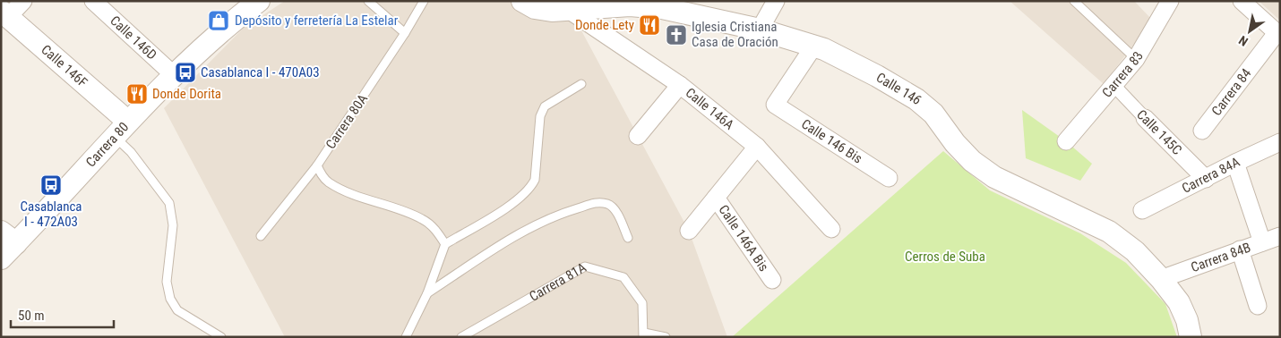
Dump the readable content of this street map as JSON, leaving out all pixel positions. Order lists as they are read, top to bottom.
{
  "streets": {
    "street": [
      "Calle 146D",
      "Calle 146F",
      "Carrera 83",
      "Calle 146",
      "Carrera 84",
      "Calle 146A",
      "Calle 145C",
      "Calle 146 Bis",
      "Carrera 80",
      "Carrera 84A",
      "Calle 146A Bis",
      "Carrera 84B"
    ],
    "lane": ["Carrera 80A", "Carrera 81A"]
  },
  "crossings": [
    ["Calle 146D", "Carrera 80"],
    ["Calle 146F", "Carrera 80"],
    ["Carrera 83", "Calle 145C"],
    ["Calle 146", "Calle 146A"],
    ["Calle 146", "Calle 146 Bis"],
    ["Calle 146", "Carrera 84B"],
    ["Calle 145C", "Carrera 84A"]
  ],
  "parks": ["Cerros de Suba"],
  "places": {
    "shop": ["Depósito y ferretería La Estelar"],
    "restaurant": ["Donde Lety", "Donde Dorita"],
    "church": ["Iglesia Cristiana Casa de Oración"],
    "bus stop": ["Casablanca I - 470A03", "Casablanca I - 472A03"]
  },
  "scale_bar": "50 m",
  "north": "bottom left"
}
